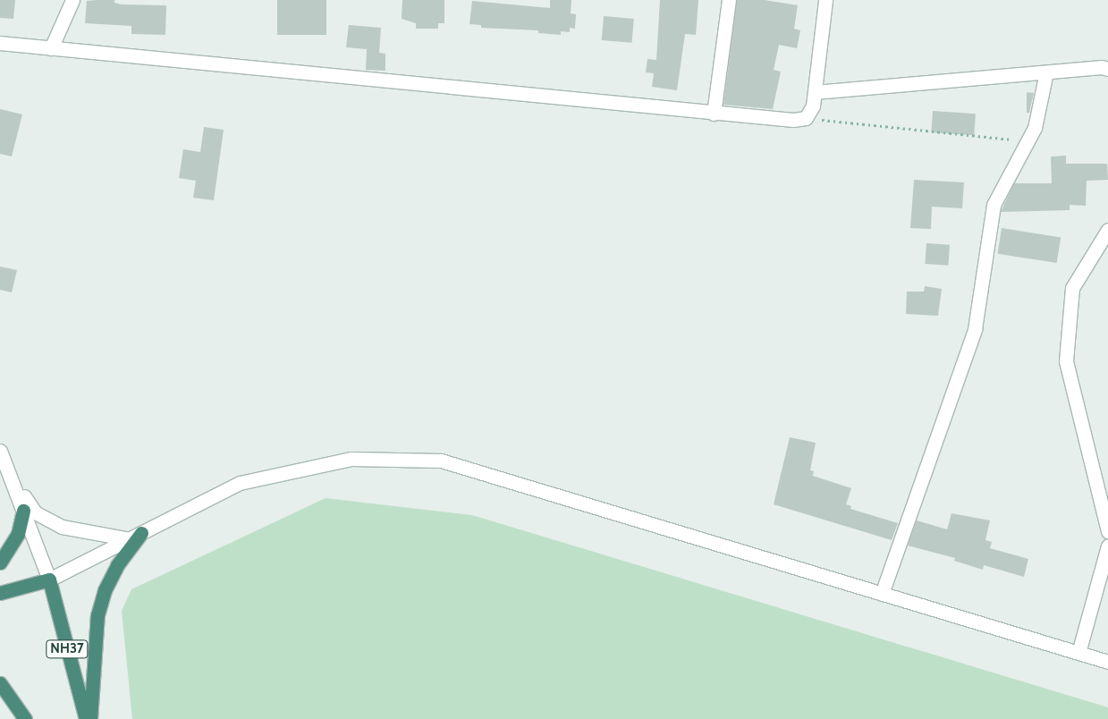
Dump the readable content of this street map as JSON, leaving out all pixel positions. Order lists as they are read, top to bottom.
{
  "streets": {
    "highway": ["NH37"]
  }
}
